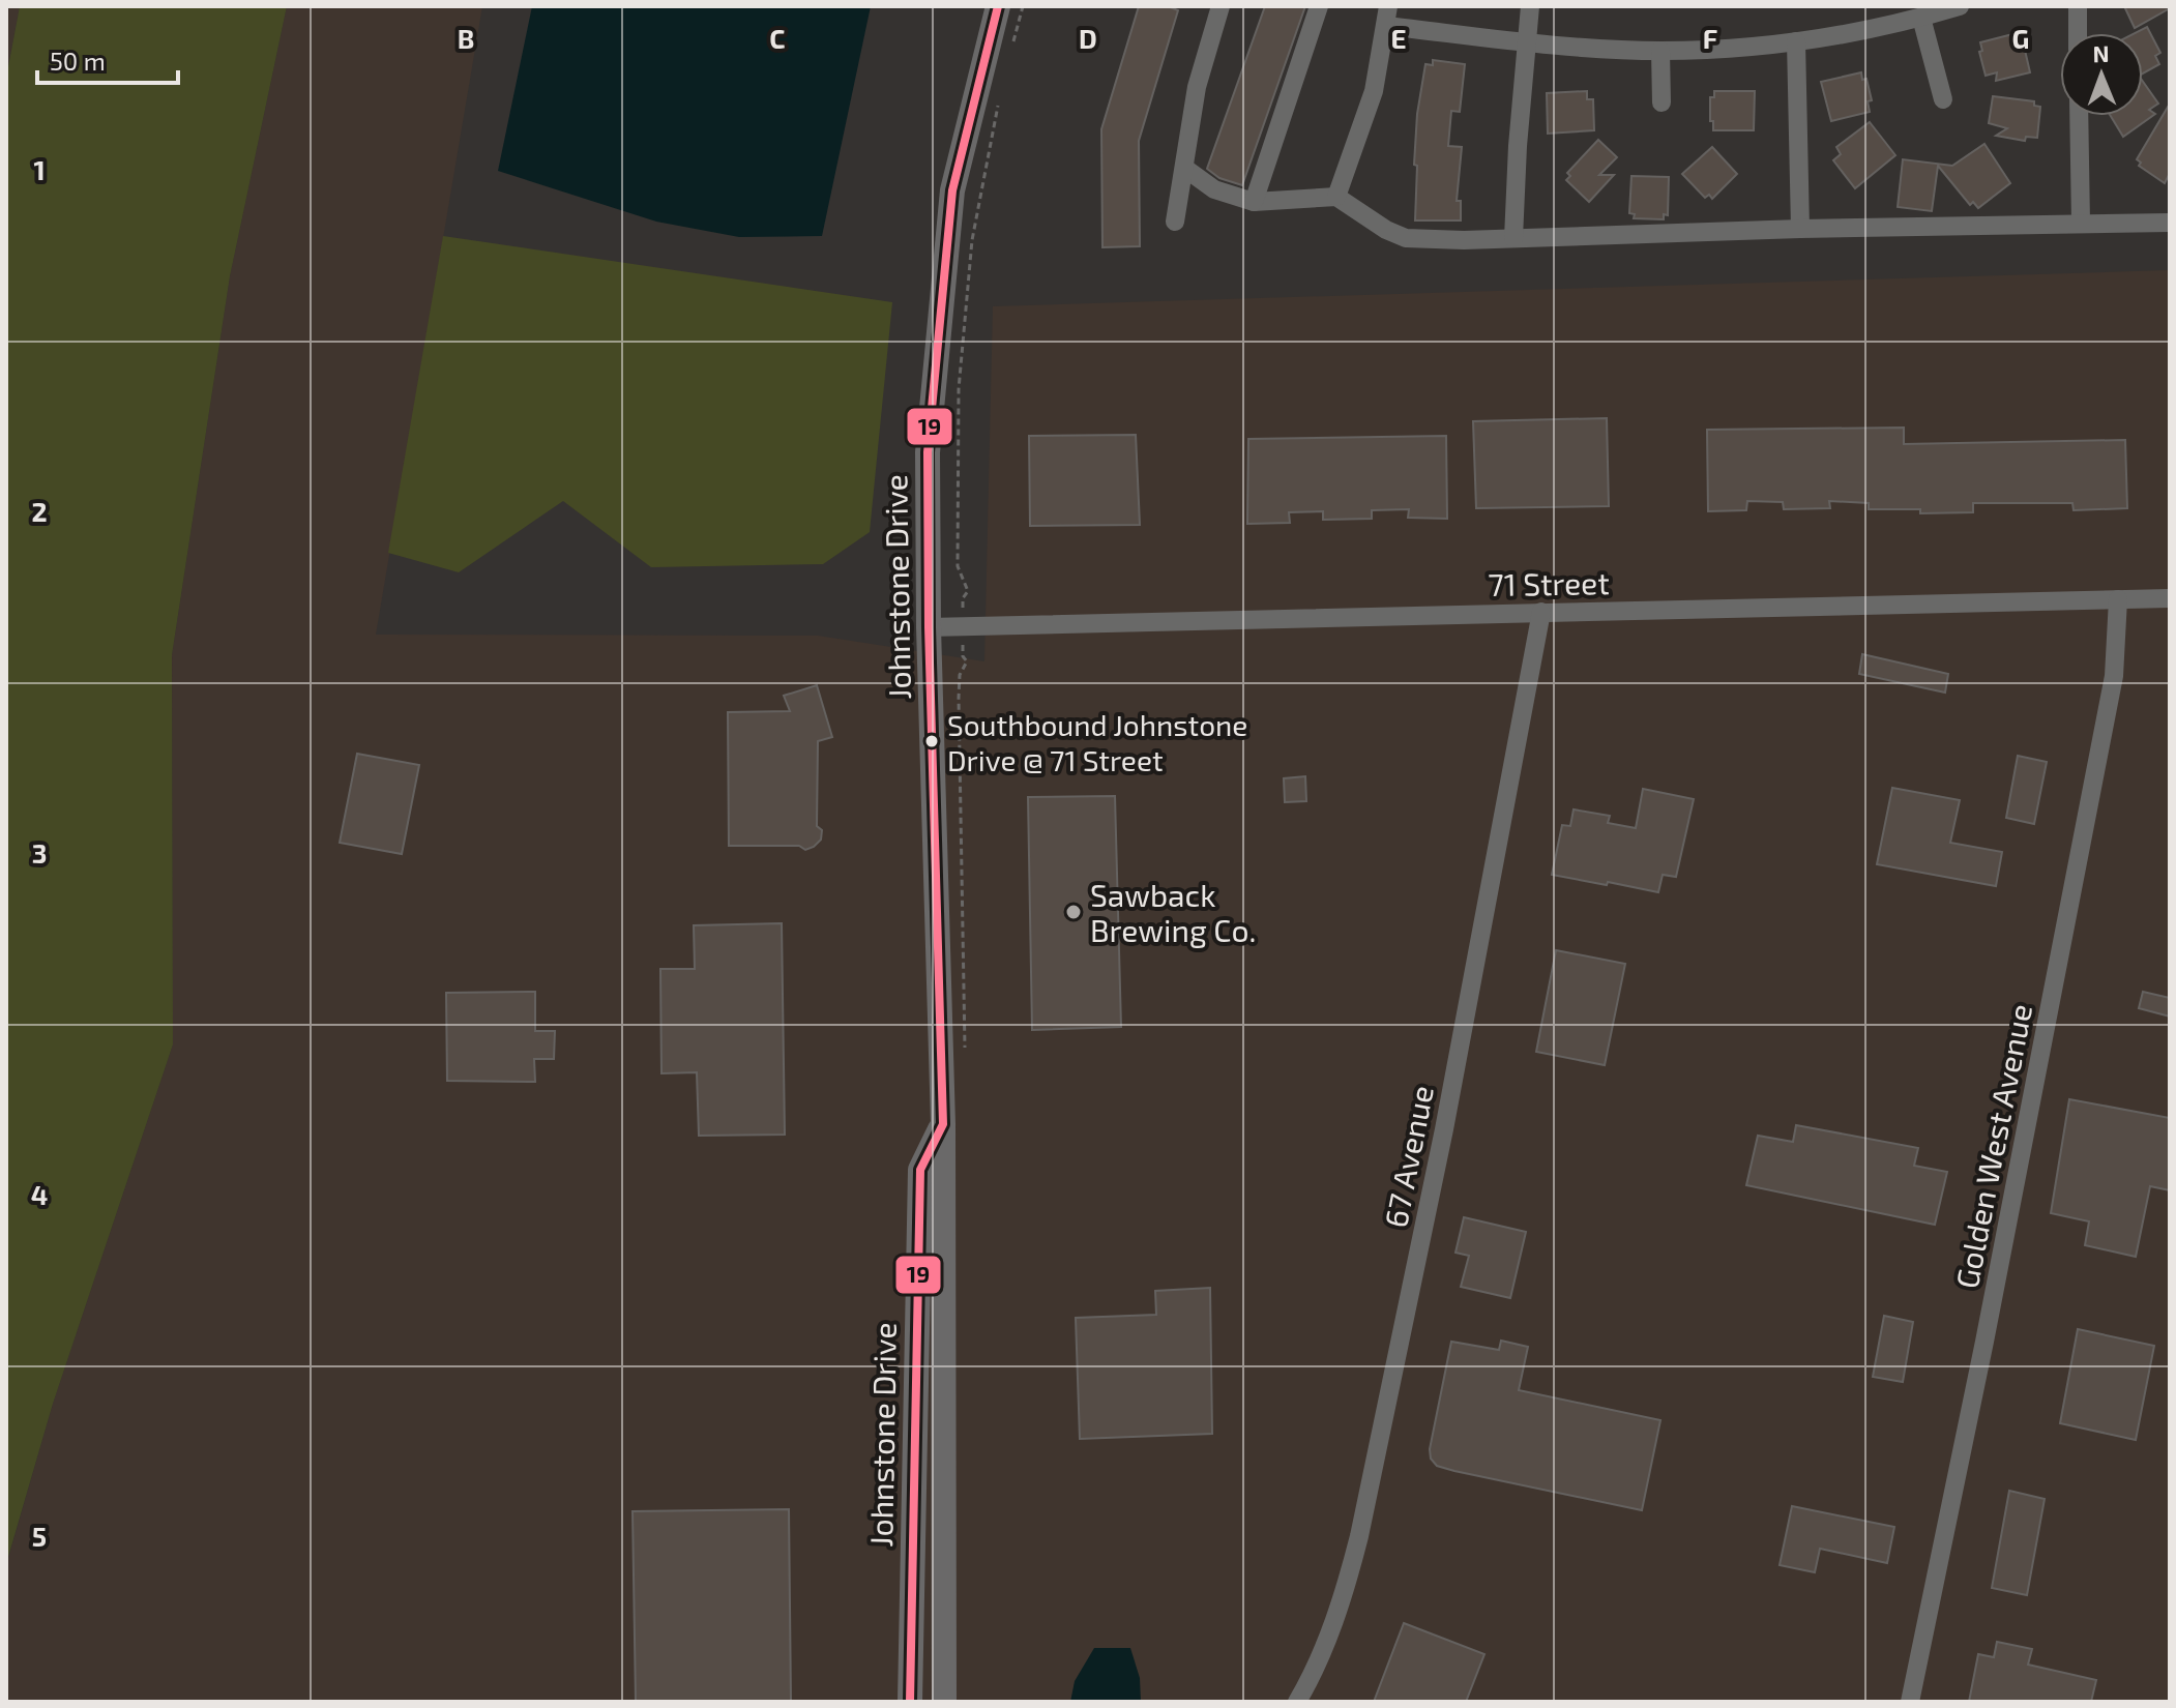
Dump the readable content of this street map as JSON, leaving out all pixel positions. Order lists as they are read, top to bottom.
{
  "streets": {
    "main road": ["Johnstone Drive"],
    "street": ["71 Street", "Golden West Avenue", "67 Avenue"]
  },
  "crossings": [
    ["71 Street", "Johnstone Drive"],
    ["71 Street", "Golden West Avenue"],
    ["71 Street", "67 Avenue"]
  ],
  "places": ["Southbound Johnstone Drive @ 71 Street", "Sawback Brewing Co."],
  "lines": ["transit line 19"],
  "scale_bar": "50 m",
  "north": "top",
  "grid": {
    "columns": [
      "B",
      "C",
      "D",
      "E",
      "F",
      "G"
    ],
    "rows": [
      "1",
      "2",
      "3",
      "4",
      "5"
    ]
  }
}
